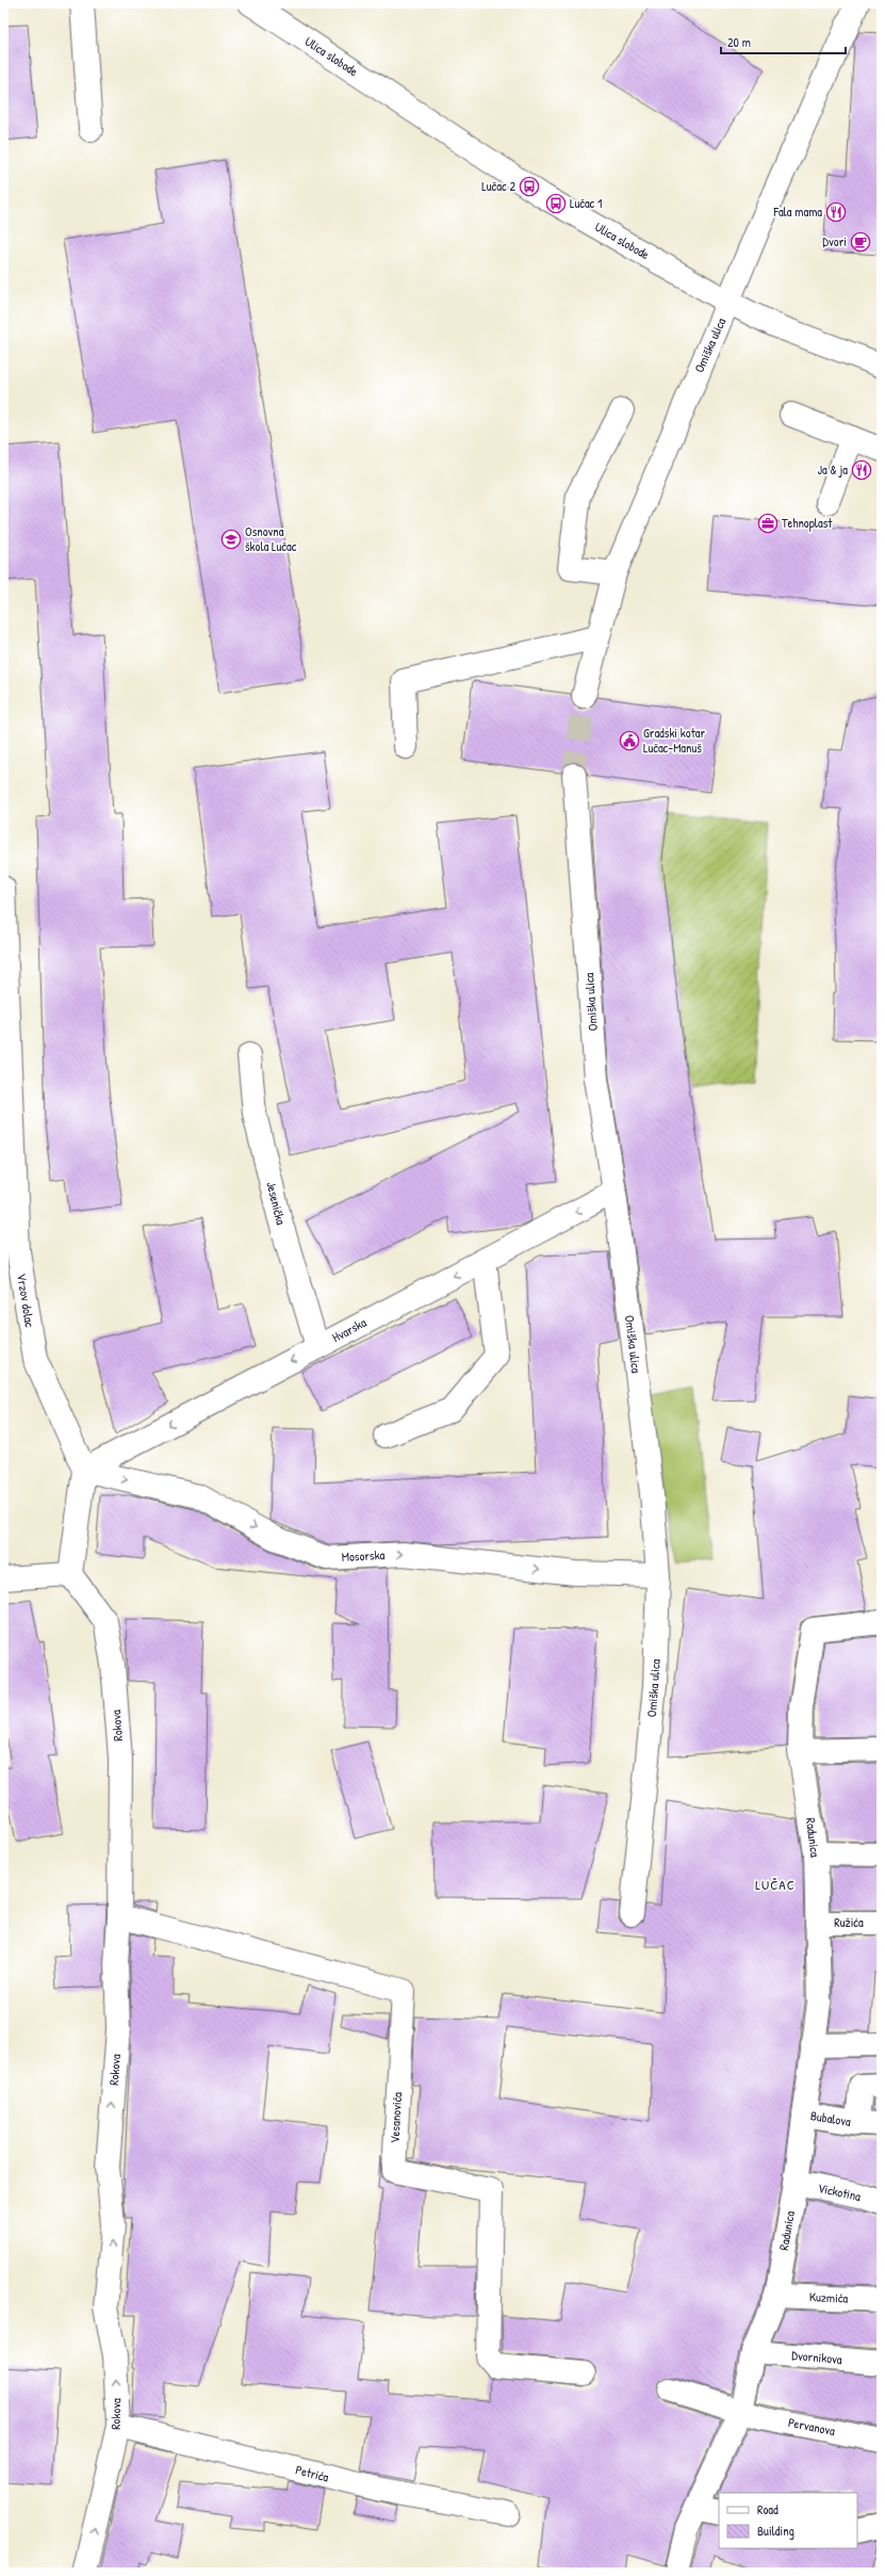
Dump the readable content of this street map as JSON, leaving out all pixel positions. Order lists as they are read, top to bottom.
{
  "streets": {
    "street": [
      "Ulica slobode",
      "Omiška ulica",
      "Jesenička",
      "Vrzov dolac",
      "Hvarska",
      "Mosorska",
      "Rokova",
      "Radunica",
      "Ružića",
      "Vesanovića",
      "Bubalova",
      "Vickotina",
      "Kuzmića",
      "Dvornikova",
      "Pervanova",
      "Petrića"
    ]
  },
  "crossings": [
    ["Ulica slobode", "Omiška ulica"],
    ["Omiška ulica", "Hvarska"],
    ["Omiška ulica", "Mosorska"],
    ["Jesenička", "Hvarska"],
    ["Vrzov dolac", "Hvarska"],
    ["Vrzov dolac", "Mosorska"],
    ["Hvarska", "Mosorska"],
    ["Rokova", "Vesanovića"],
    ["Rokova", "Petrića"],
    ["Radunica", "Ružića"],
    ["Radunica", "Bubalova"],
    ["Radunica", "Vickotina"],
    ["Radunica", "Kuzmića"],
    ["Radunica", "Dvornikova"],
    ["Radunica", "Pervanova"]
  ],
  "one_way": ["Hvarska", "Mosorska", "Rokova"],
  "districts": ["LUČAC"],
  "places": {
    "bus stop": ["Lučac 2", "Lučac 1"],
    "restaurant": ["Fala mama", "Ja & ja"],
    "cafe": ["Dvori"],
    "office": ["Tehnoplast"],
    "school or university": ["Osnovna škola Lučac"],
    "public building": ["Gradski kotar Lučac-Manuš"]
  },
  "legend": ["Road", "Building"],
  "scale_bar": "20 m"
}
